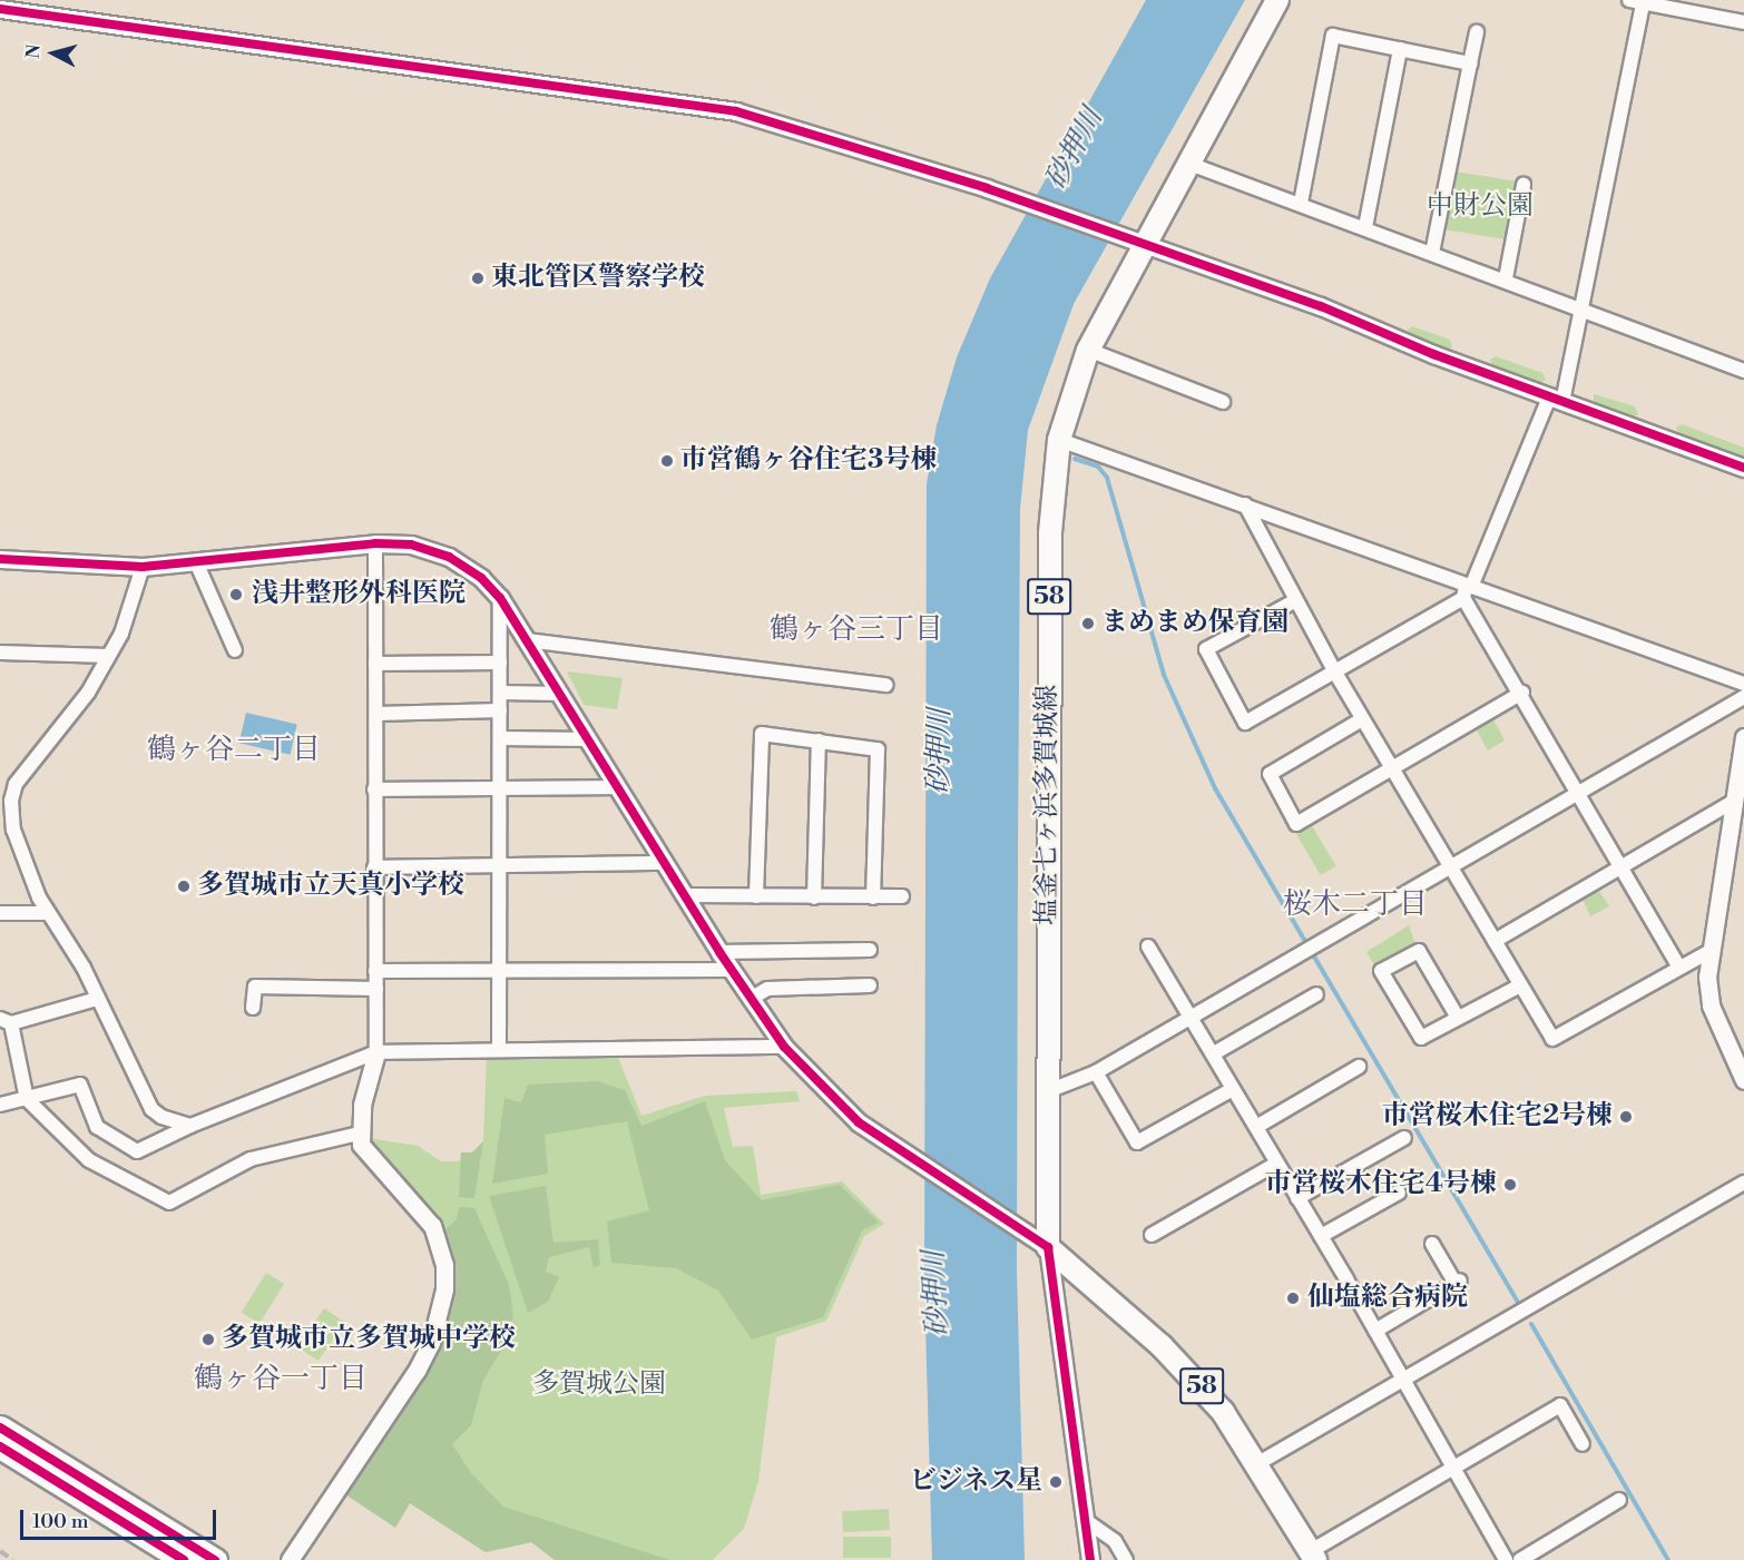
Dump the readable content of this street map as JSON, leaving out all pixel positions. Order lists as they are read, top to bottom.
{
  "streets": {
    "main road": ["58", "塩釜七ヶ浜多賀城線"]
  },
  "crossings": [
    ["58", "塩釜七ヶ浜多賀城線"]
  ],
  "districts": [
    "鶴ヶ谷三丁目",
    "鶴ヶ谷二丁目",
    "桜木二丁目",
    "鶴ヶ谷一丁目"
  ],
  "water": ["砂押川"],
  "parks": ["中財公園", "多賀城公園"],
  "places": [
    "東北管区警察学校",
    "市営鶴ヶ谷住宅3号棟",
    "浅井整形外科医院",
    "まめまめ保育園",
    "多賀城市立天真小学校",
    "市営桜木住宅2号棟",
    "市営桜木住宅4号棟",
    "仙塩総合病院",
    "多賀城市立多賀城中学校",
    "ビジネス星"
  ],
  "scale_bar": "100 m",
  "north": "left"
}
